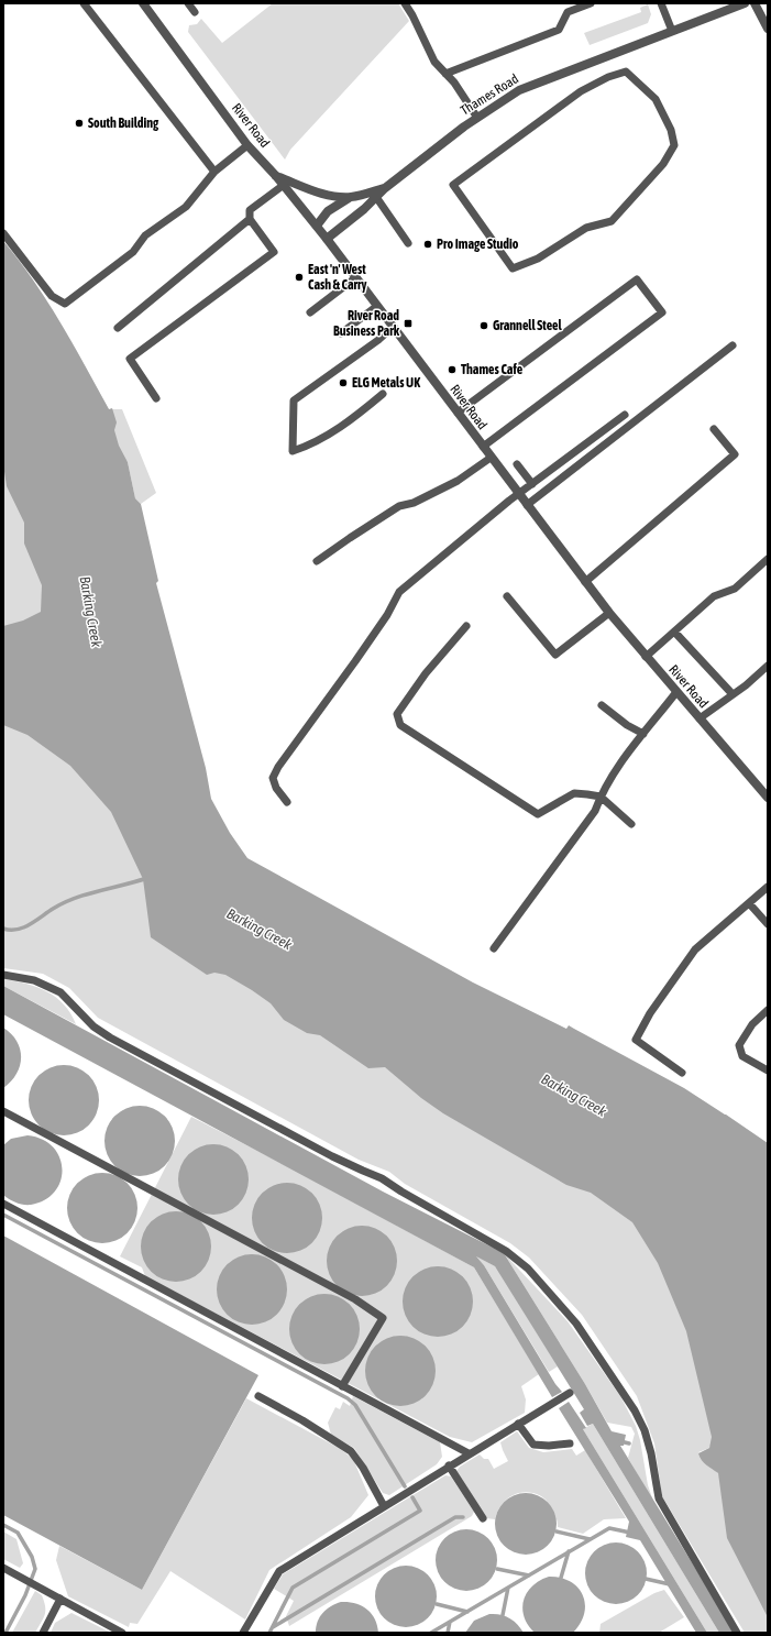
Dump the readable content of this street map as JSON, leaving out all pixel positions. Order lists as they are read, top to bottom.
{
  "streets": {
    "street": ["Thames Road", "River Road"]
  },
  "crossings": [
    ["Thames Road", "River Road"]
  ],
  "water": ["Barking Creek"],
  "places": {
    "other": [
      "South Building",
      "Pro Image Studio",
      "East 'n' West Cash & Carry",
      "Grannell Steel",
      "Thames Cafe",
      "ELG Metals UK"
    ],
    "transit": ["River Road Business Park"]
  }
}
